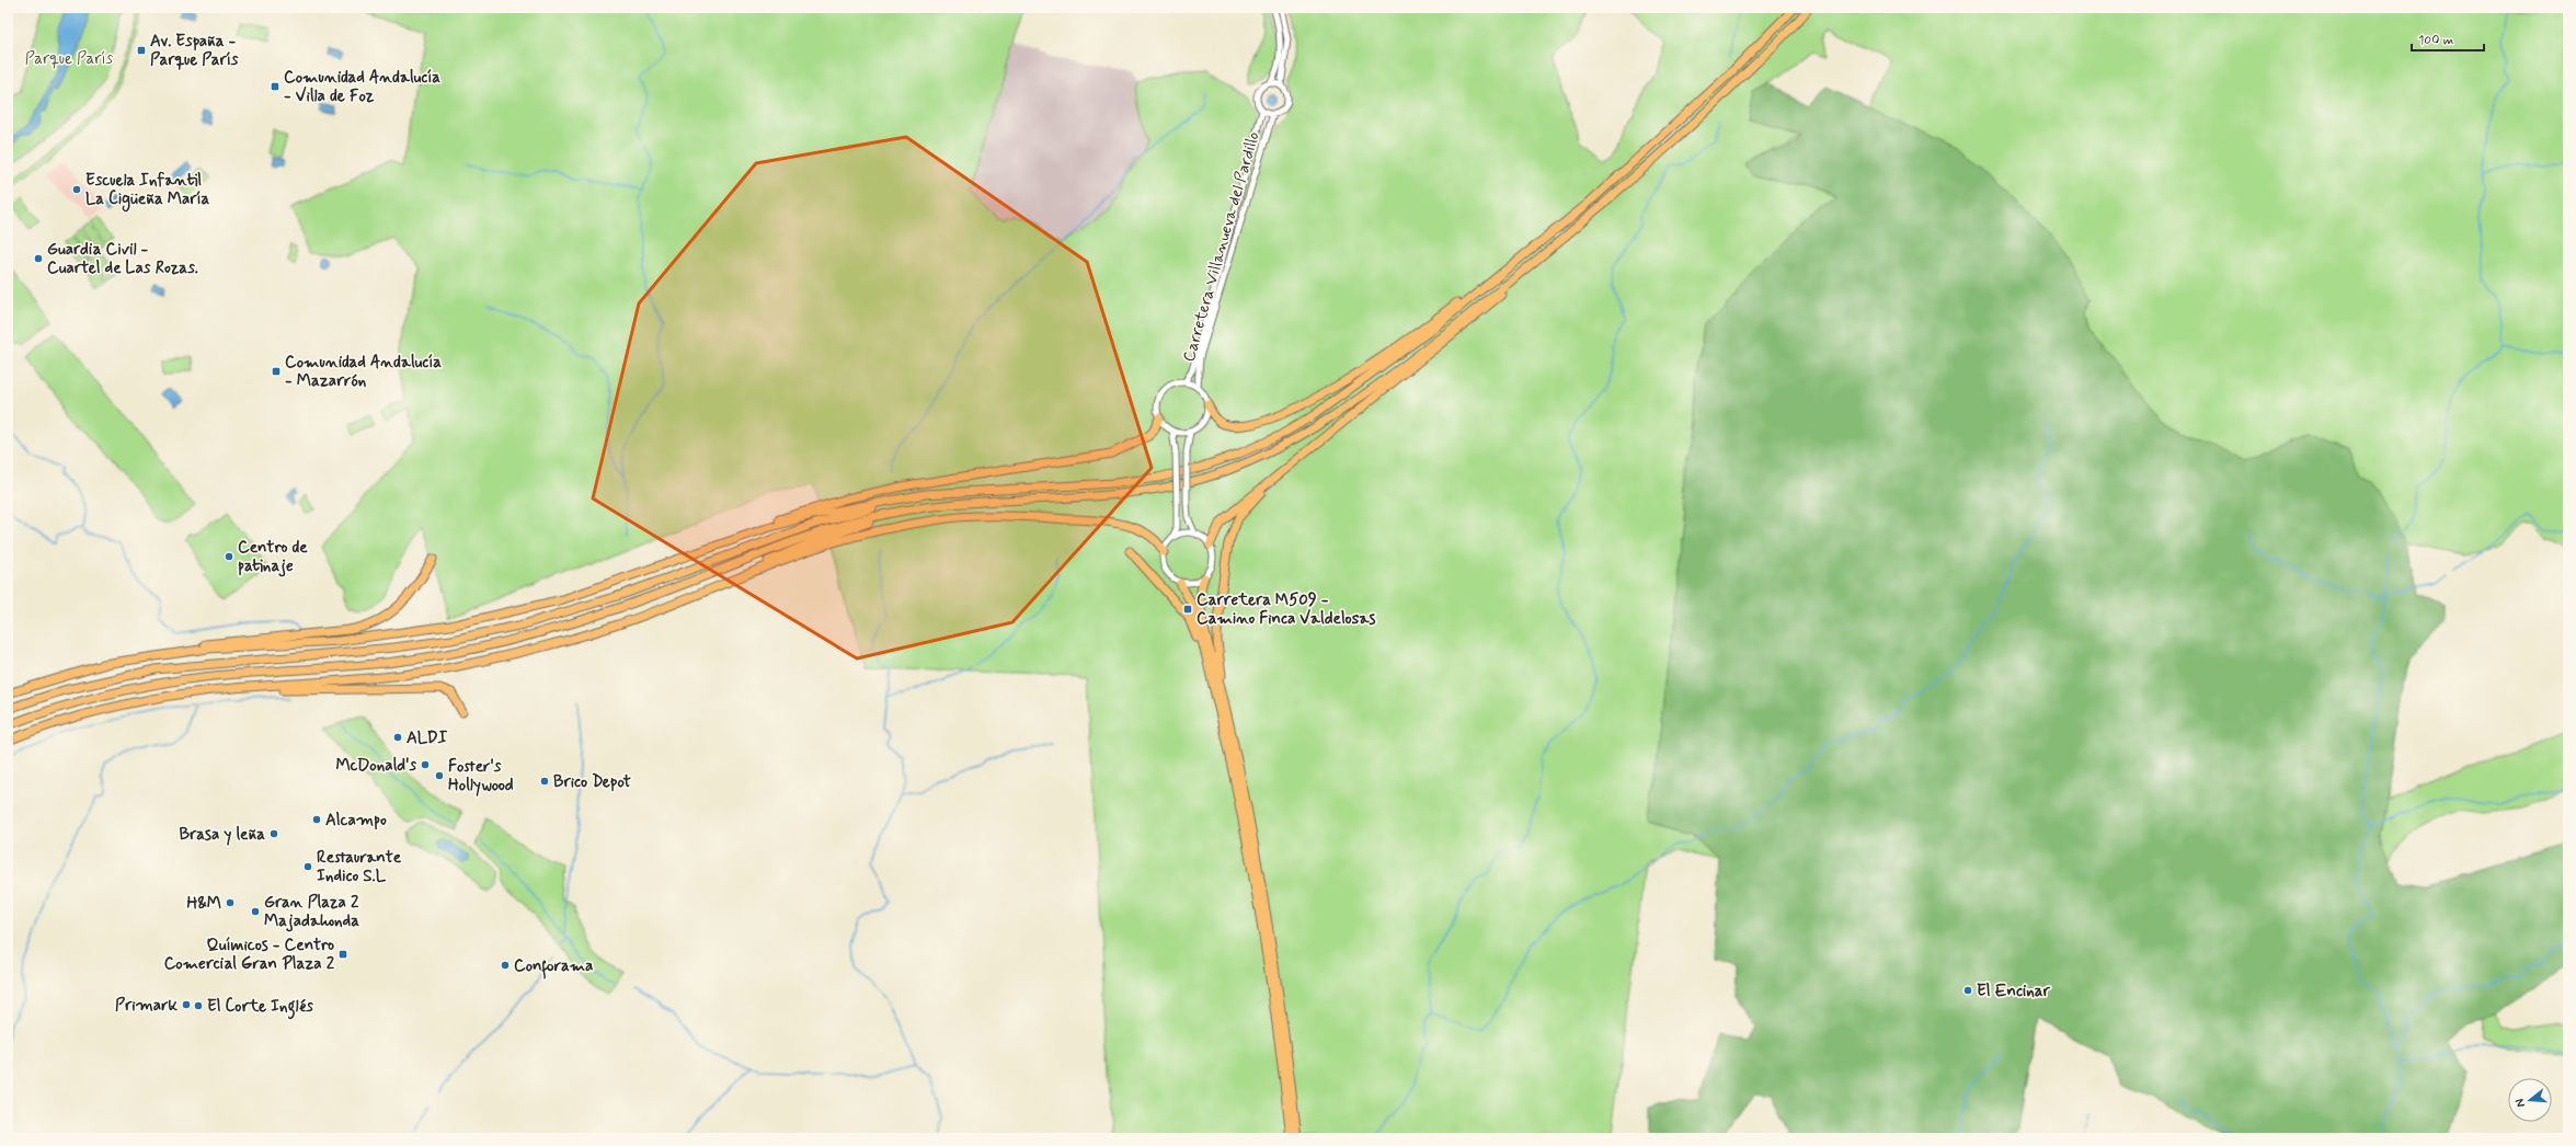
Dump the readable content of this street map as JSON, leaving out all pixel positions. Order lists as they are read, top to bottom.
{
  "streets": {
    "street": ["Carretera Villanueva del Pardillo"]
  },
  "parks": ["Parque París"],
  "places": {
    "transit": [
      "Av. España - Parque París",
      "Comunidad Andalucía - Villa de Foz",
      "Comunidad Andalucía - Mazarrón",
      "Carretera M509 - Camino Finca Valdelosas",
      "Químicos - Centro Comercial Gran Plaza 2"
    ],
    "other": [
      "Escuela Infantil La Cigüeña María",
      "Guardia Civil - Cuartel de Las Rozas.",
      "Centro de patinaje",
      "ALDI",
      "McDonald's",
      "Foster's Hollywood",
      "Brico Depot",
      "Alcampo",
      "Brasa y leña",
      "Restaurante Indico S.L",
      "H&M",
      "Gran Plaza 2 Majadahonda",
      "Conforama",
      "El Encinar",
      "Primark",
      "El Corte Inglés"
    ]
  },
  "scale_bar": "100 m",
  "north": "left"
}
